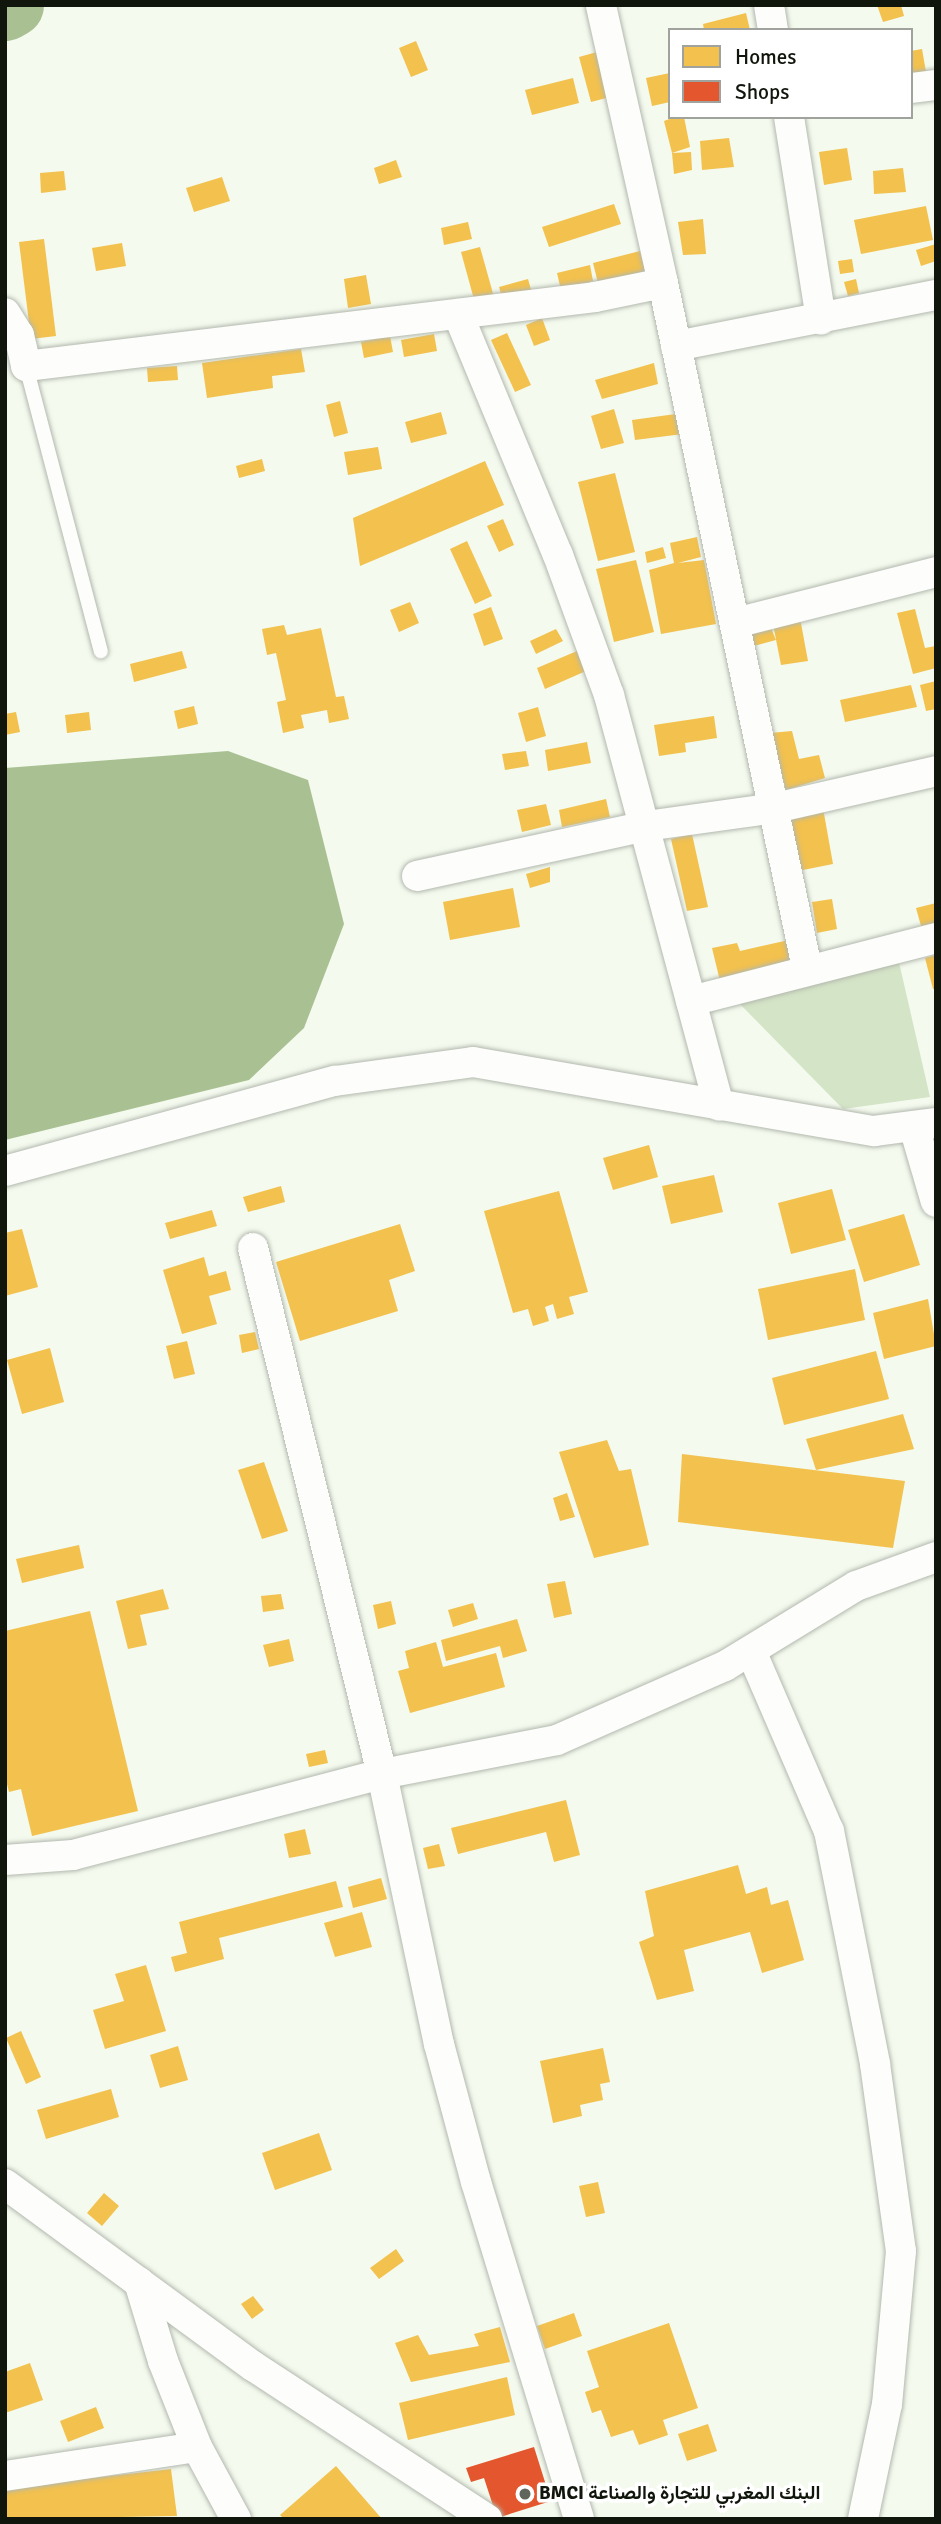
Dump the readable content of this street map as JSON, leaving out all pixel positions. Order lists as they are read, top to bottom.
{
  "places": ["BMCI البنك المغربي للتجارة والصناعة"],
  "legend": ["Homes", "Shops"]
}
